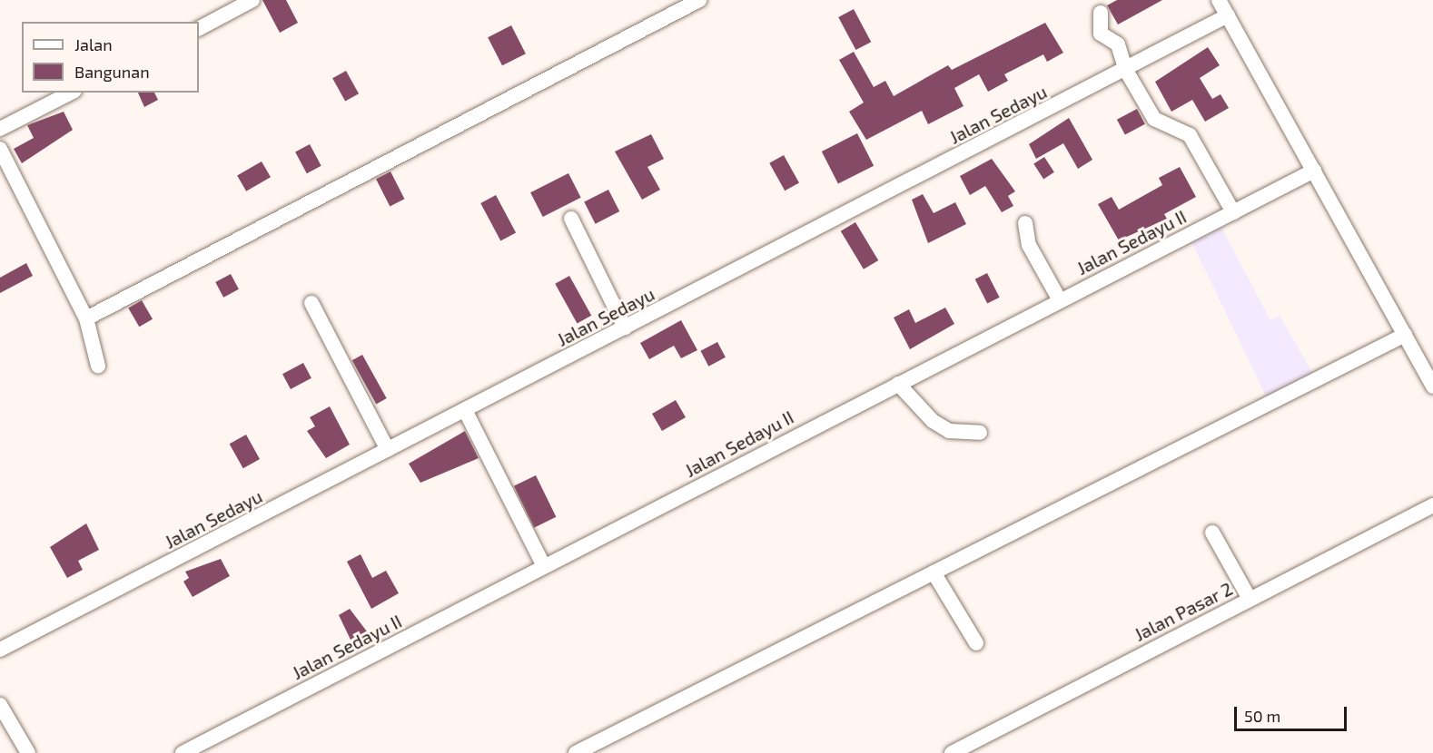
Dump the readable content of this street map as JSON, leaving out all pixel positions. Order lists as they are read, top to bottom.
{
  "streets": {
    "street": ["Jalan Sedayu", "Jalan Sedayu II", "Jalan Pasar 2"]
  },
  "legend": ["Jalan", "Bangunan"],
  "scale_bar": "50 m"
}
